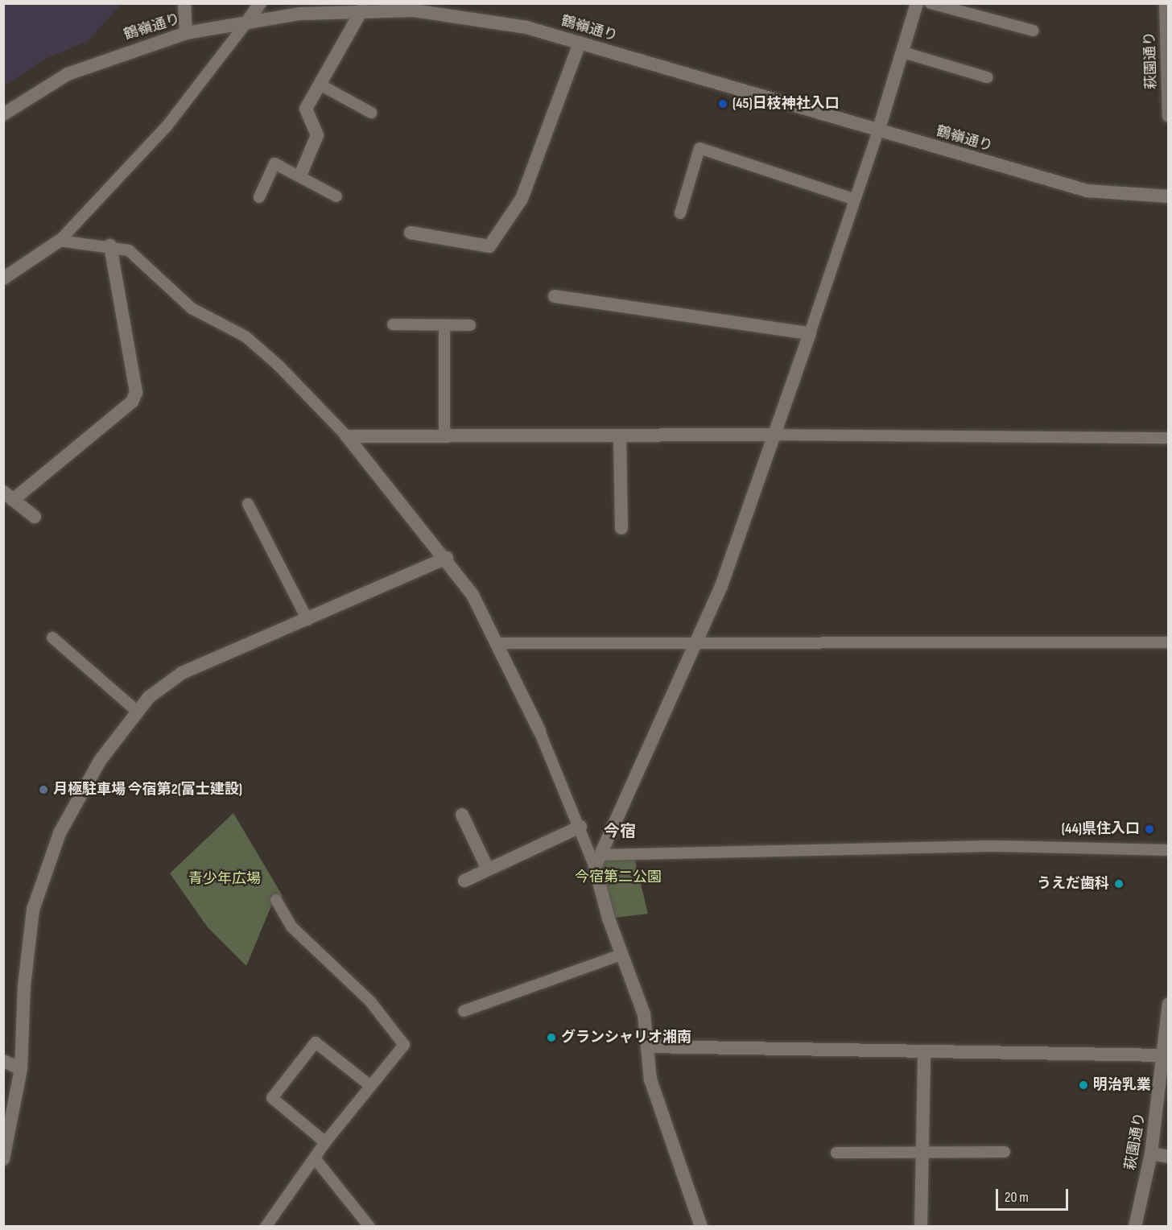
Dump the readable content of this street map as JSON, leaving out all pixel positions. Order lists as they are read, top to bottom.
{
  "streets": {
    "street": ["鶴嶺通り", "萩園通り"]
  },
  "districts": ["今宿"],
  "parks": ["今宿第二公園", "青少年広場"],
  "places": [
    "(45)日枝神社入口",
    "月極駐車場 今宿第2(富士建設)",
    "(44)県住入口",
    "うえだ歯科",
    "グランシャリオ湘南",
    "明治乳業"
  ],
  "scale_bar": "20 m"
}
